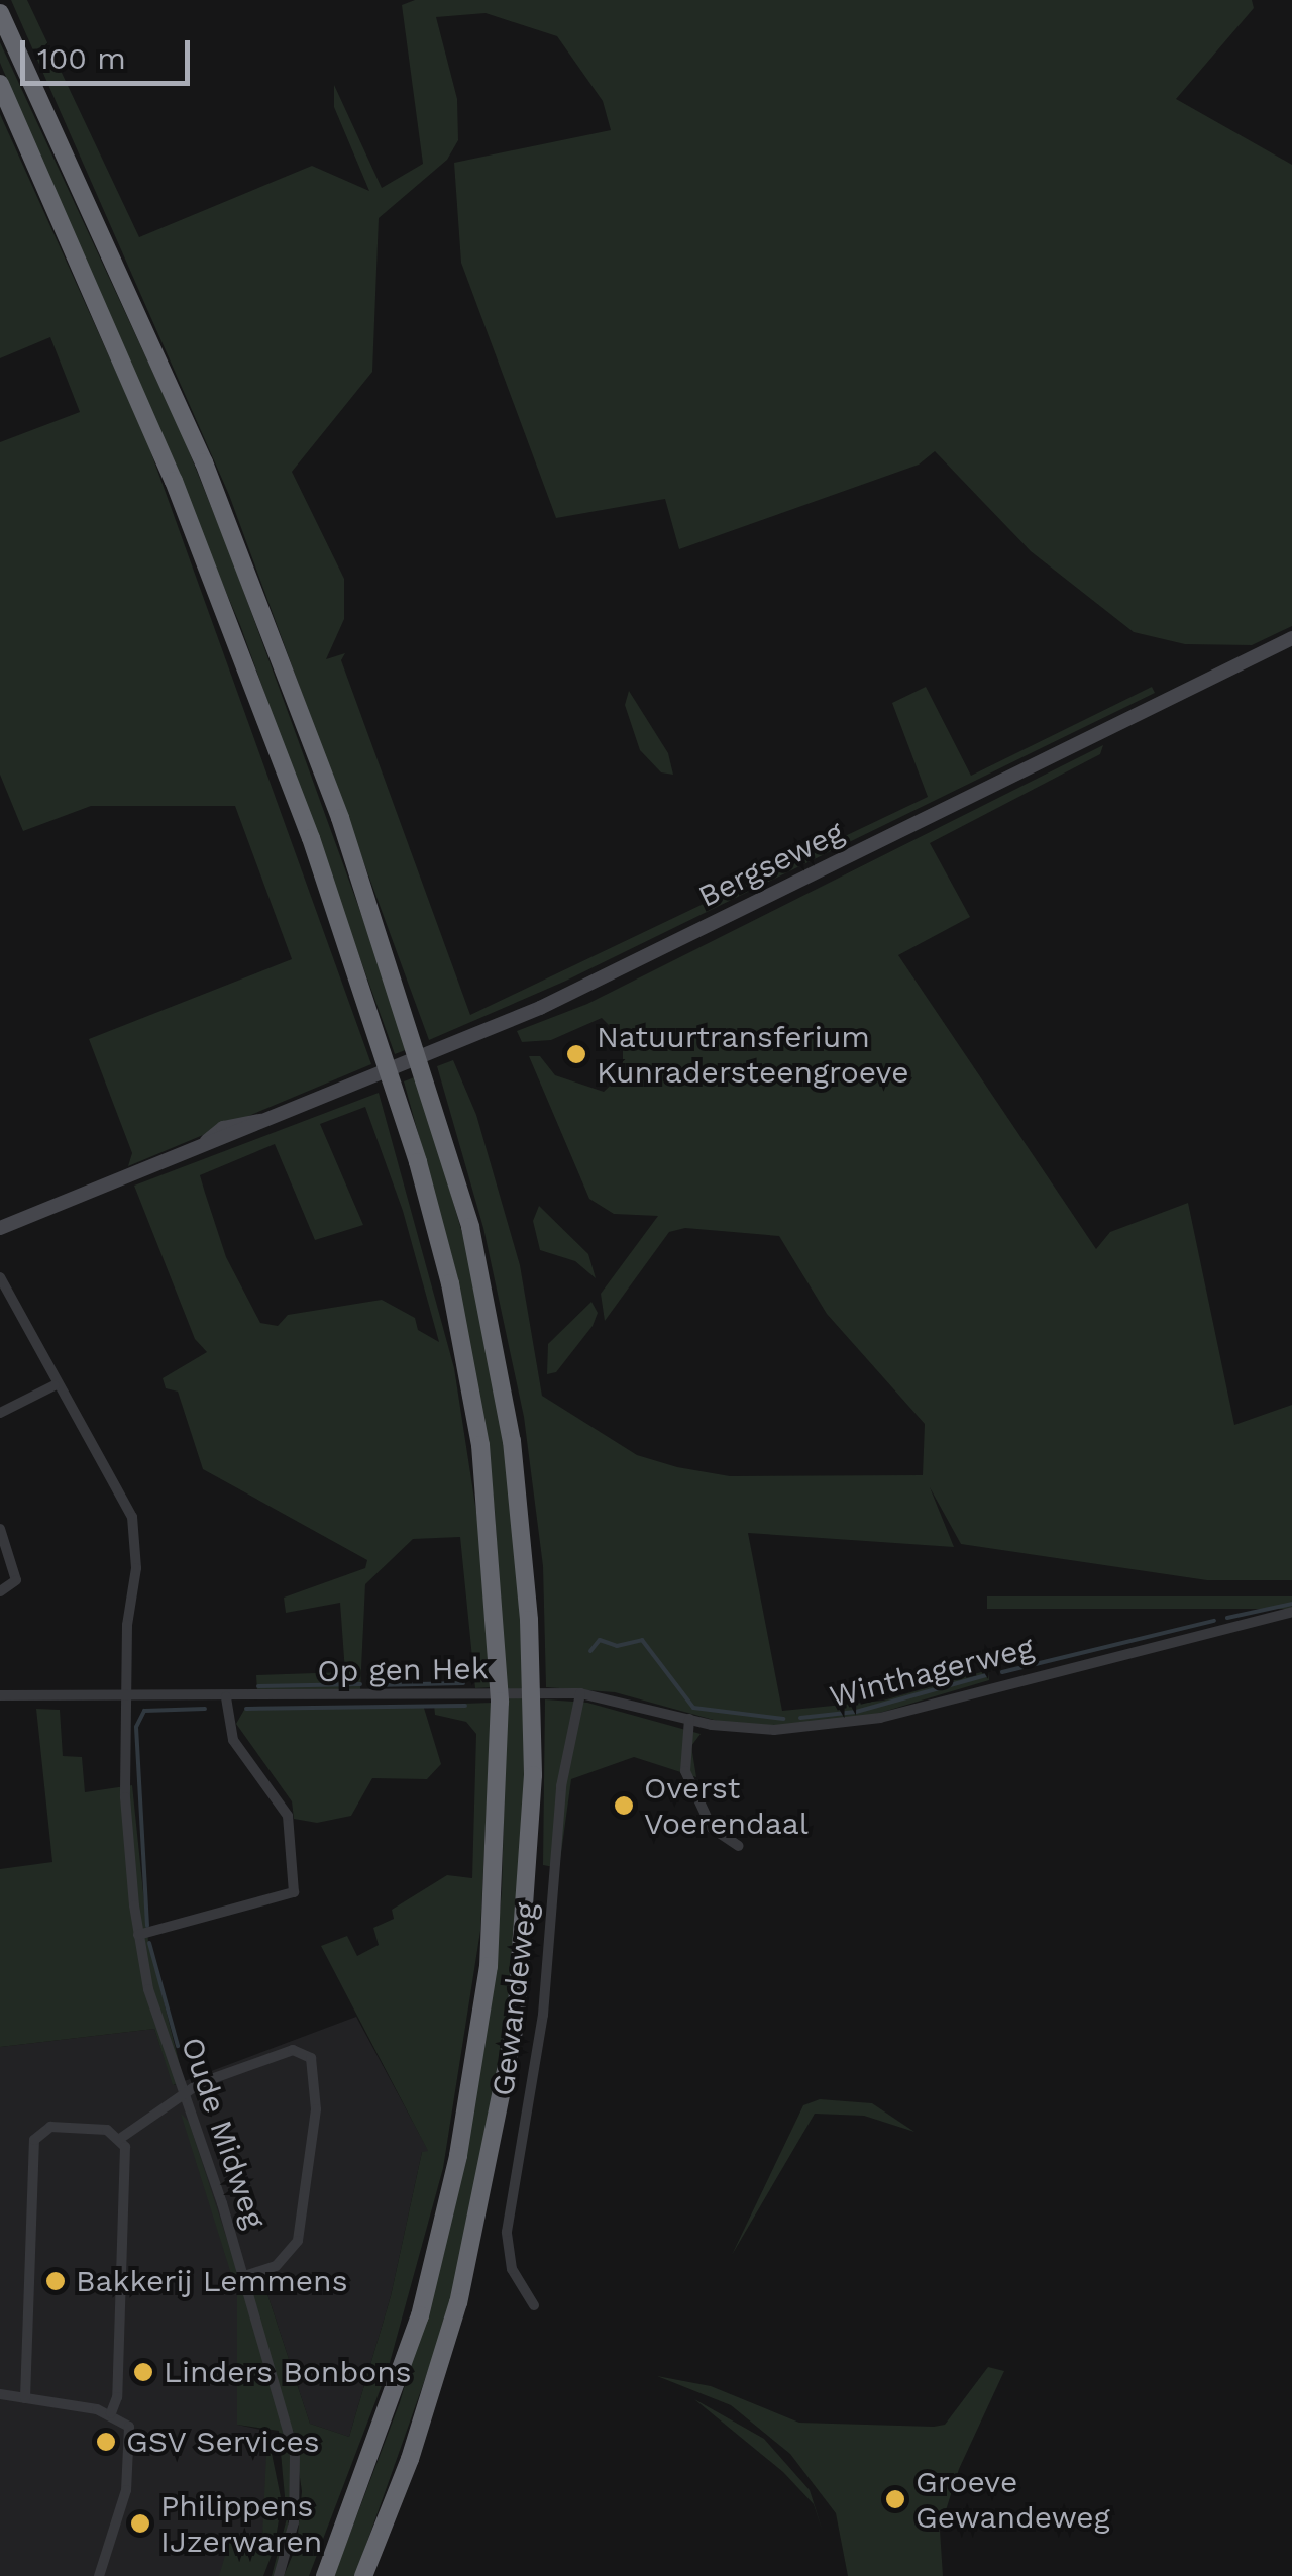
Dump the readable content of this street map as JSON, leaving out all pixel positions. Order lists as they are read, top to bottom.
{
  "streets": {
    "street": [
      "Bergseweg",
      "Op gen Hek",
      "Winthagerweg",
      "Gewandeweg",
      "Oude Midweg"
    ]
  },
  "crossings": [
    ["Op gen Hek", "Winthagerweg"],
    ["Op gen Hek", "Gewandeweg"],
    ["Op gen Hek", "Oude Midweg"],
    ["Winthagerweg", "Gewandeweg"]
  ],
  "places": [
    "Natuurtransferium Kunradersteengroeve",
    "Overst Voerendaal",
    "Bakkerij Lemmens",
    "Linders Bonbons",
    "GSV Services",
    "Groeve Gewandeweg",
    "Philippens IJzerwaren"
  ],
  "scale_bar": "100 m"
}
